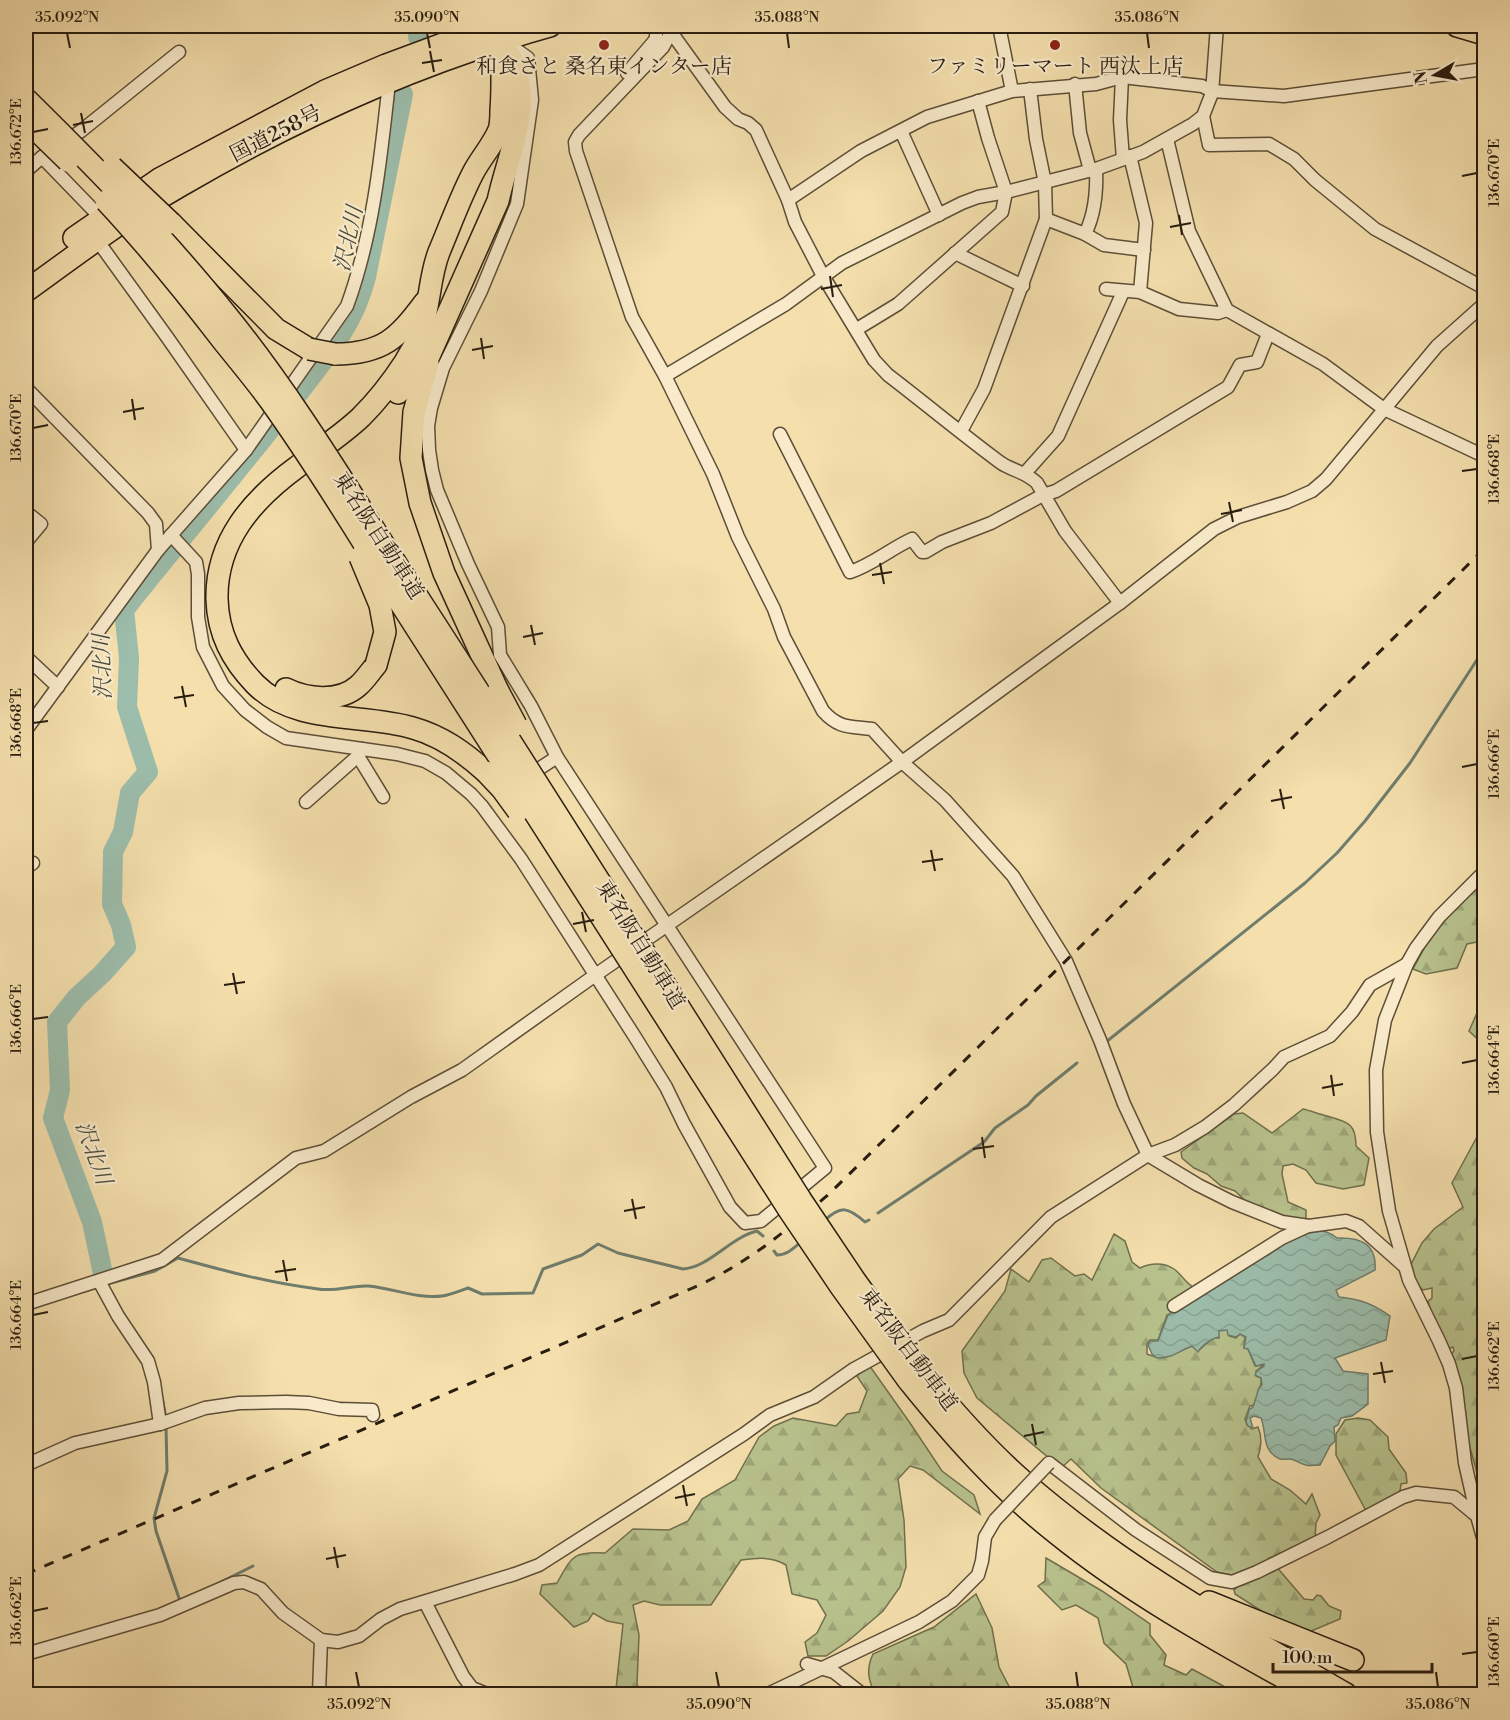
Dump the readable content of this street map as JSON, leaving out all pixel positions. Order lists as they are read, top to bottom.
{
  "streets": {
    "highway": ["国道258号", "東名阪自動車道"]
  },
  "water": ["沢北川"],
  "places": ["和食さと 桑名東インター店", "ファミリーマート 西汰上店"],
  "scale_bar": "100 m",
  "north": "left",
  "coordinates": [
    "35.092°N",
    "35.090°N",
    "35.088°N",
    "35.086°N",
    "136.672°E",
    "136.670°E",
    "136.668°E",
    "136.666°E",
    "136.664°E",
    "136.662°E",
    "136.660°E"
  ]
}
